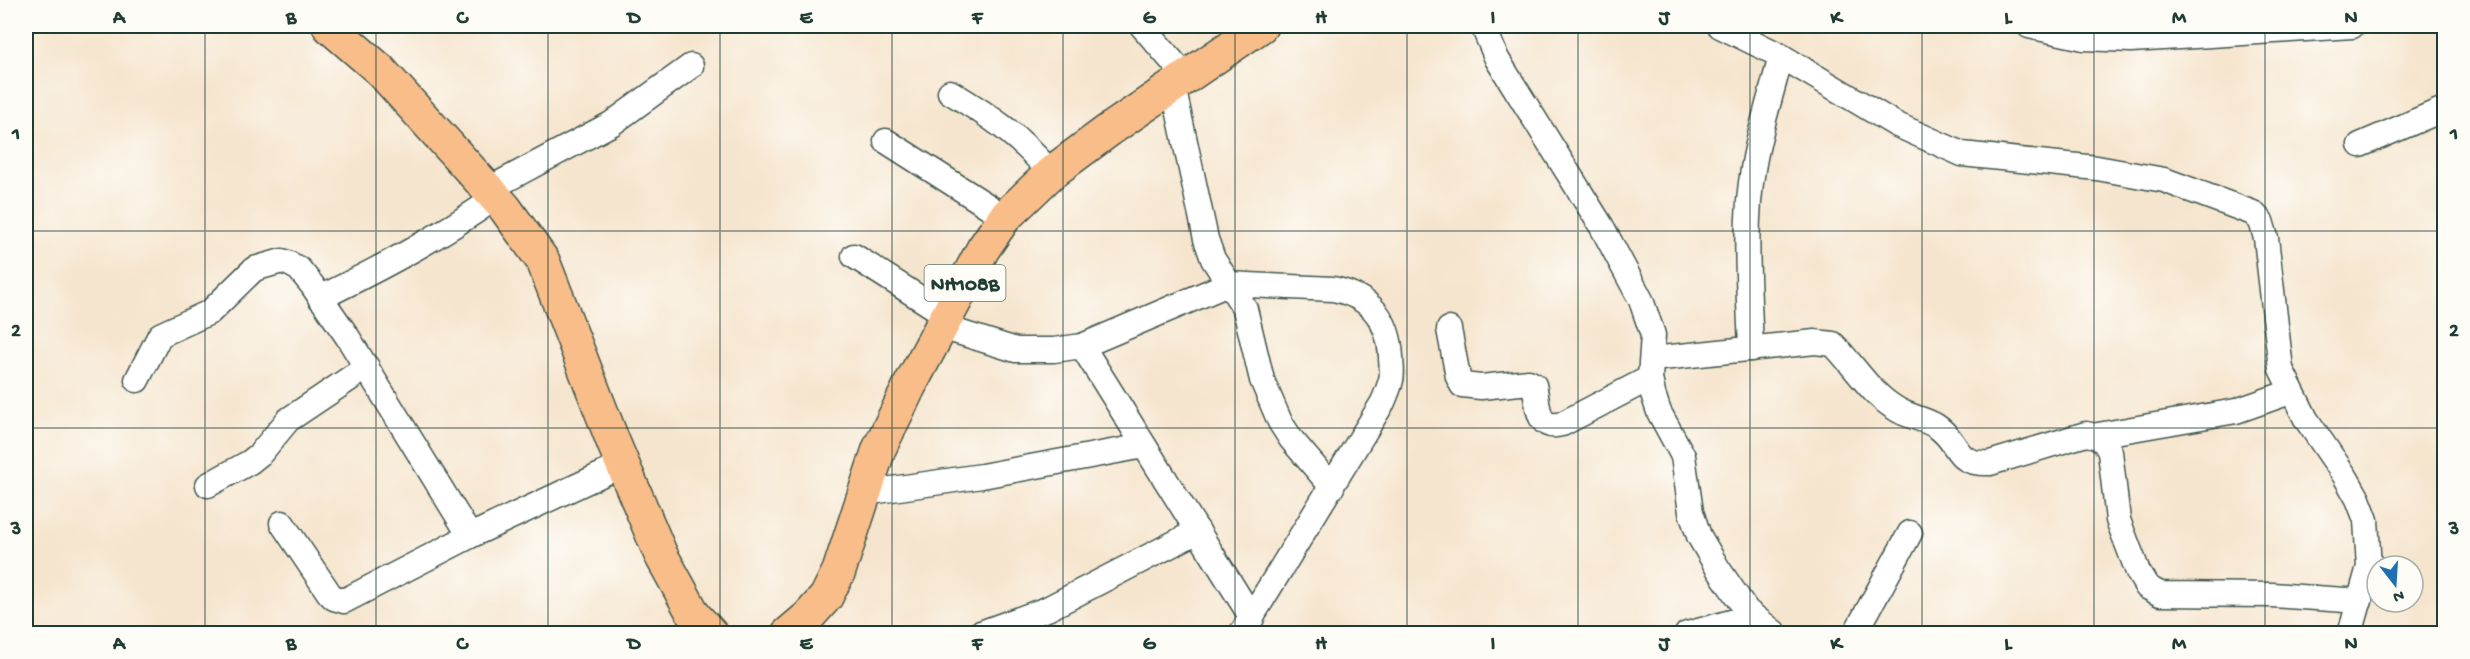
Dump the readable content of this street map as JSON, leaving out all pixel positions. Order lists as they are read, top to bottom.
{
  "streets": {
    "highway": ["NH108B"]
  },
  "north": "bottom",
  "grid": {
    "columns": [
      "A",
      "B",
      "C",
      "D",
      "E",
      "F",
      "G",
      "H",
      "I",
      "J",
      "K",
      "L",
      "M",
      "N"
    ],
    "rows": ["1", "2", "3"]
  }
}
